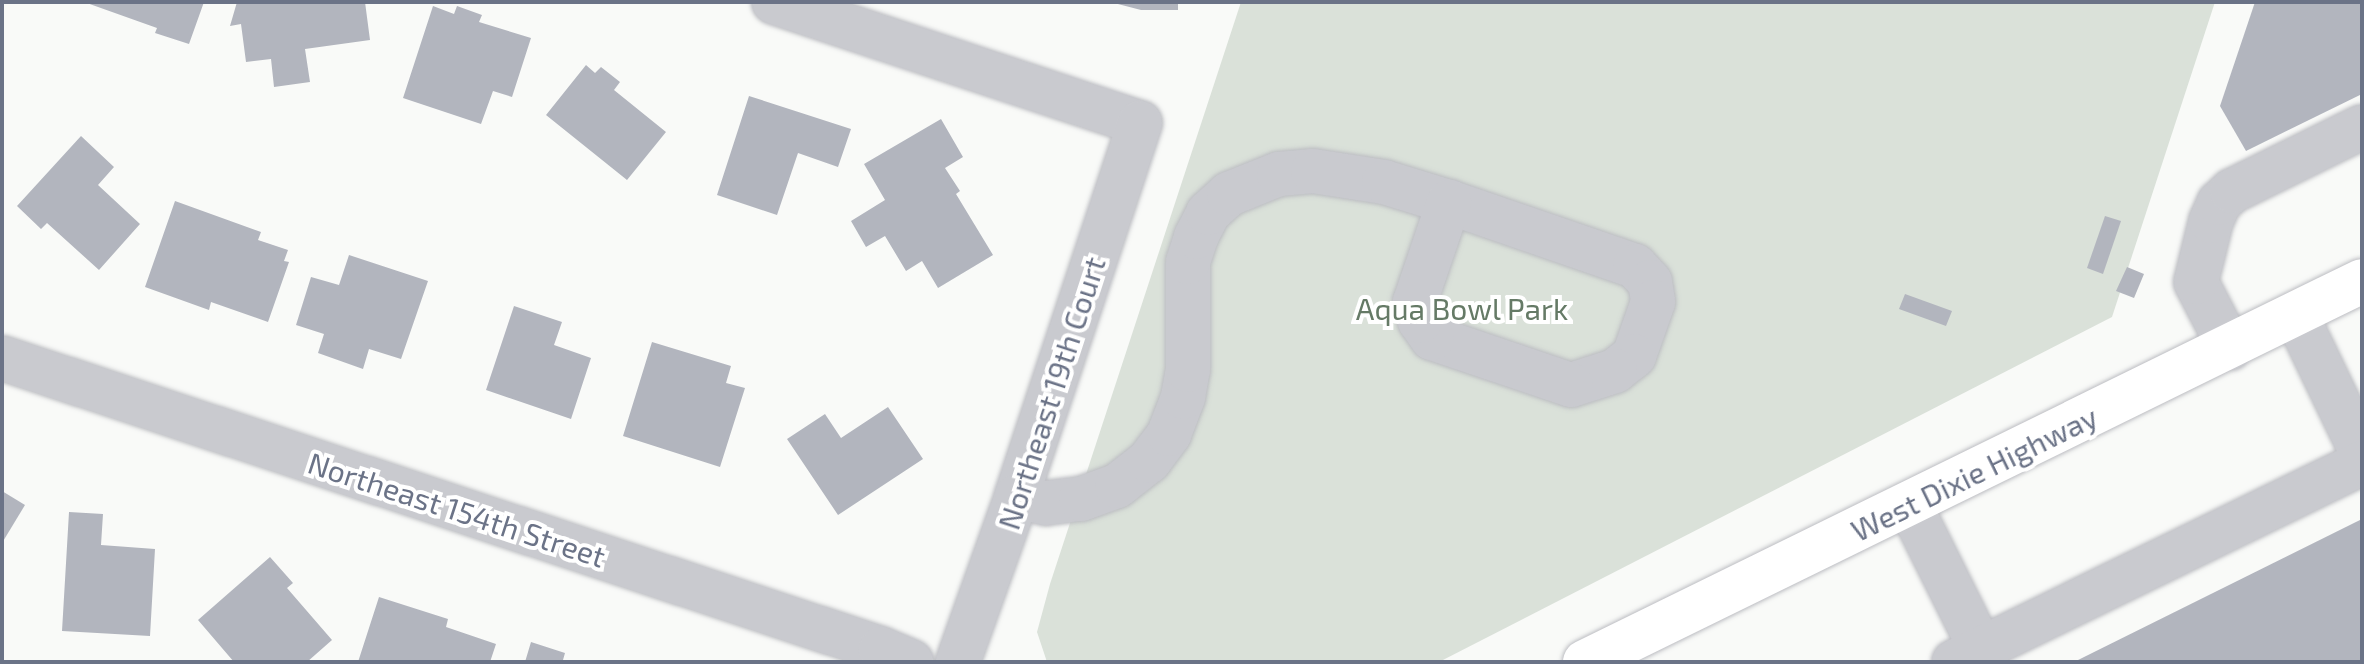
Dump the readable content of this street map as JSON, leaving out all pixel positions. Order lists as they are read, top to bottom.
{
  "streets": {
    "main road": ["West Dixie Highway"],
    "street": ["Northeast 19th Court", "Northeast 154th Street"]
  },
  "parks": ["Aqua Bowl Park"]
}
